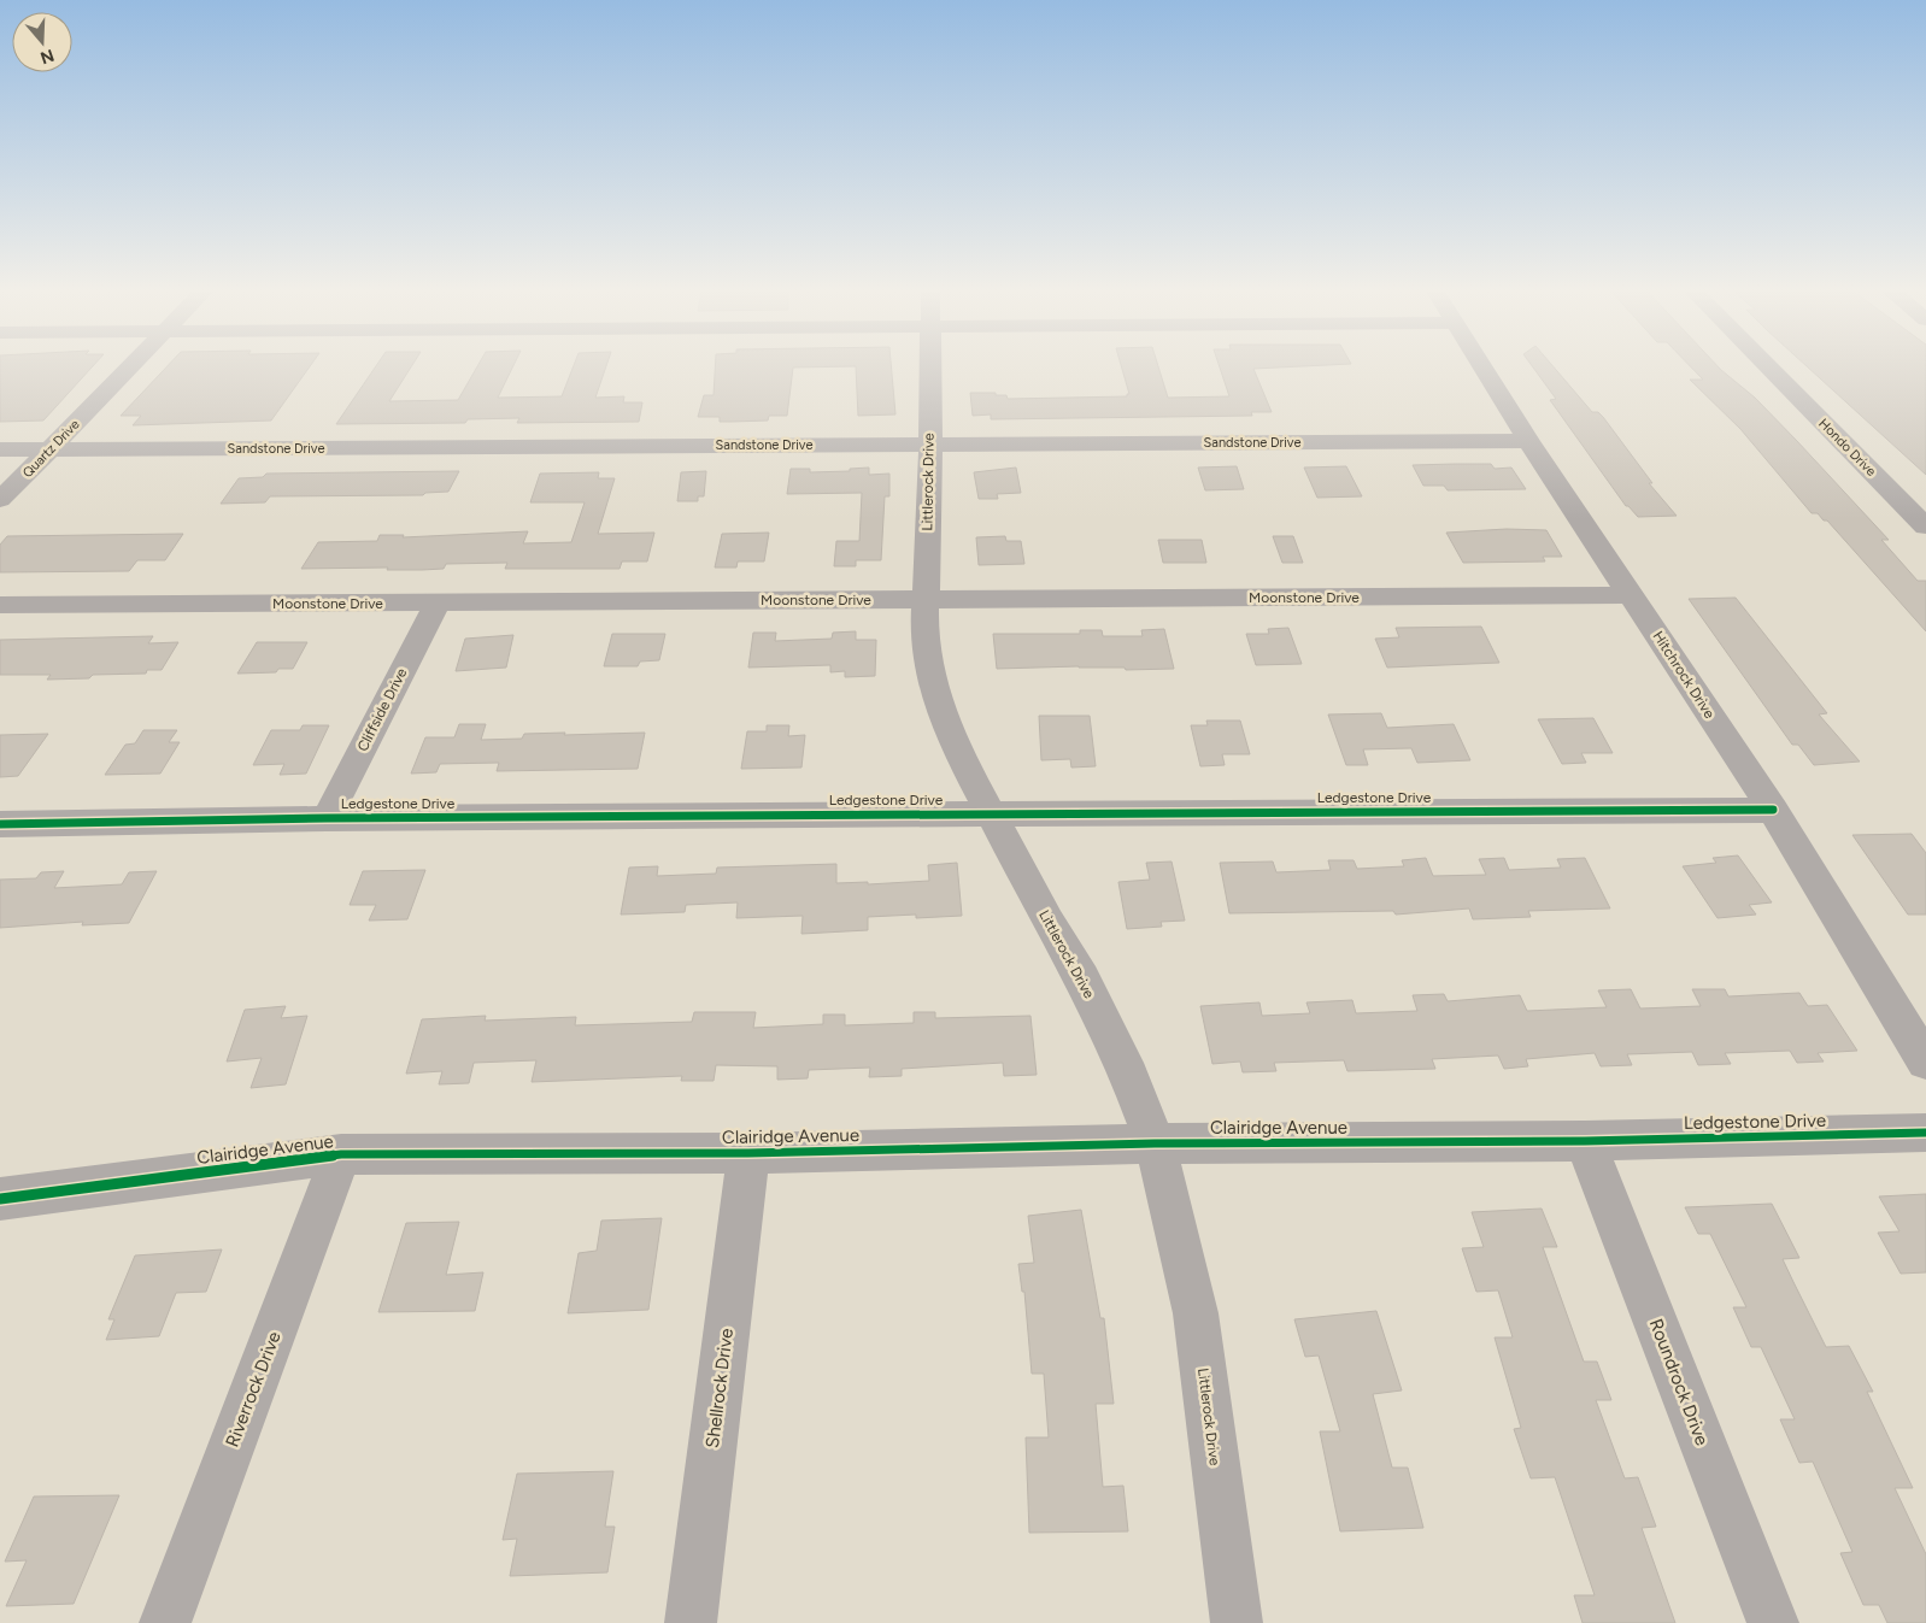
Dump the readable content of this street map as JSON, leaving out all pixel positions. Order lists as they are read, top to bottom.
{
  "streets": {
    "street": [
      "Sandstone Drive",
      "Hondo Drive",
      "Quartz Drive",
      "Littlerock Drive",
      "Moonstone Drive",
      "Hitchrock Drive",
      "Cliffside Drive",
      "Ledgestone Drive",
      "Clairidge Avenue",
      "Roundrock Drive",
      "Shellrock Drive",
      "Riverrock Drive"
    ]
  },
  "crossings": [
    ["Sandstone Drive", "Quartz Drive"],
    ["Sandstone Drive", "Littlerock Drive"],
    ["Sandstone Drive", "Hitchrock Drive"],
    ["Littlerock Drive", "Moonstone Drive"],
    ["Littlerock Drive", "Ledgestone Drive"],
    ["Littlerock Drive", "Clairidge Avenue"],
    ["Moonstone Drive", "Hitchrock Drive"],
    ["Moonstone Drive", "Cliffside Drive"],
    ["Hitchrock Drive", "Ledgestone Drive"],
    ["Cliffside Drive", "Ledgestone Drive"],
    ["Ledgestone Drive", "Clairidge Avenue"],
    ["Ledgestone Drive", "Roundrock Drive"],
    ["Clairidge Avenue", "Roundrock Drive"],
    ["Clairidge Avenue", "Shellrock Drive"],
    ["Clairidge Avenue", "Riverrock Drive"]
  ],
  "north": "bottom"
}
